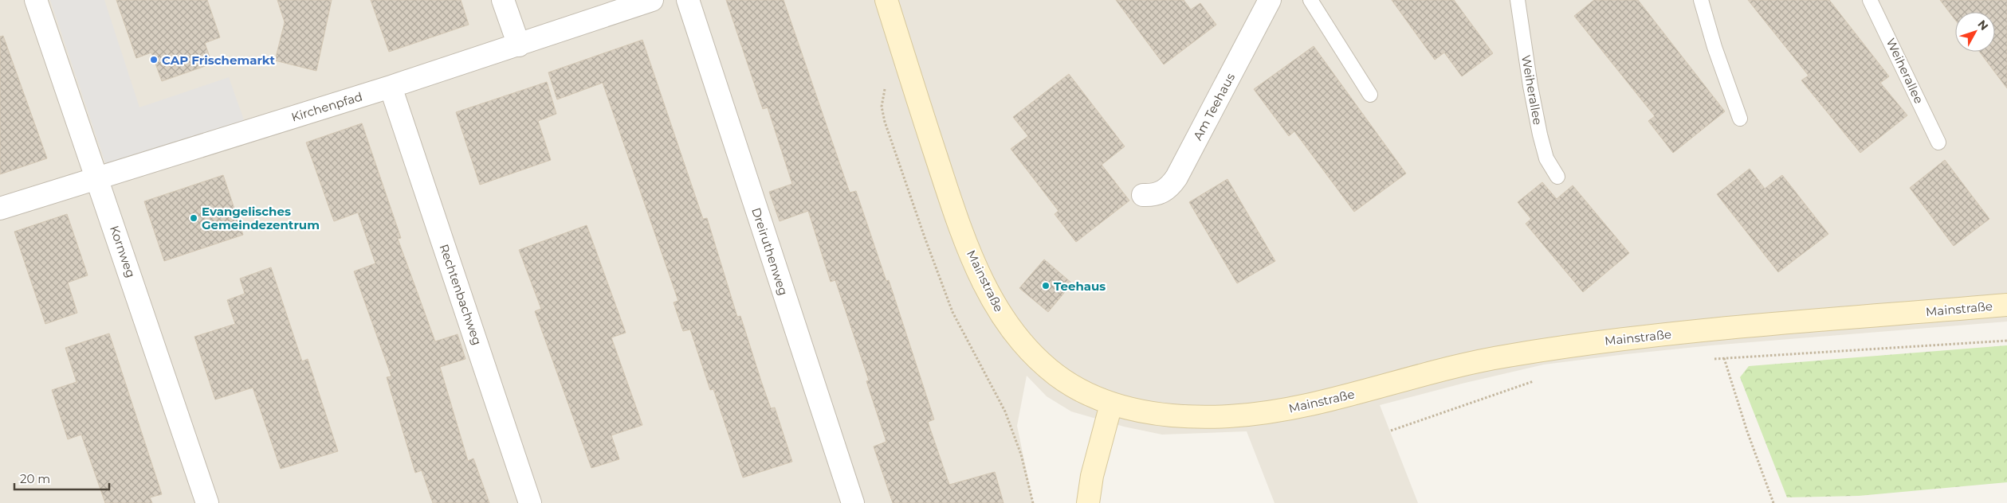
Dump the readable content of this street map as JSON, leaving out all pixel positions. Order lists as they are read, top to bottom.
{
  "streets": {
    "main road": ["Mainstraße"],
    "street": [
      "Kirchenpfad",
      "Am Teehaus",
      "Kornweg",
      "Dreiruthenweg",
      "Rechtenbachweg"
    ],
    "lane": ["Weiherallee"]
  },
  "crossings": [
    ["Kirchenpfad", "Kornweg"],
    ["Kirchenpfad", "Rechtenbachweg"]
  ],
  "places": ["CAP Frischemarkt", "Evangelisches Gemeindezentrum", "Teehaus"],
  "scale_bar": "20 m",
  "north": "top right"
}
